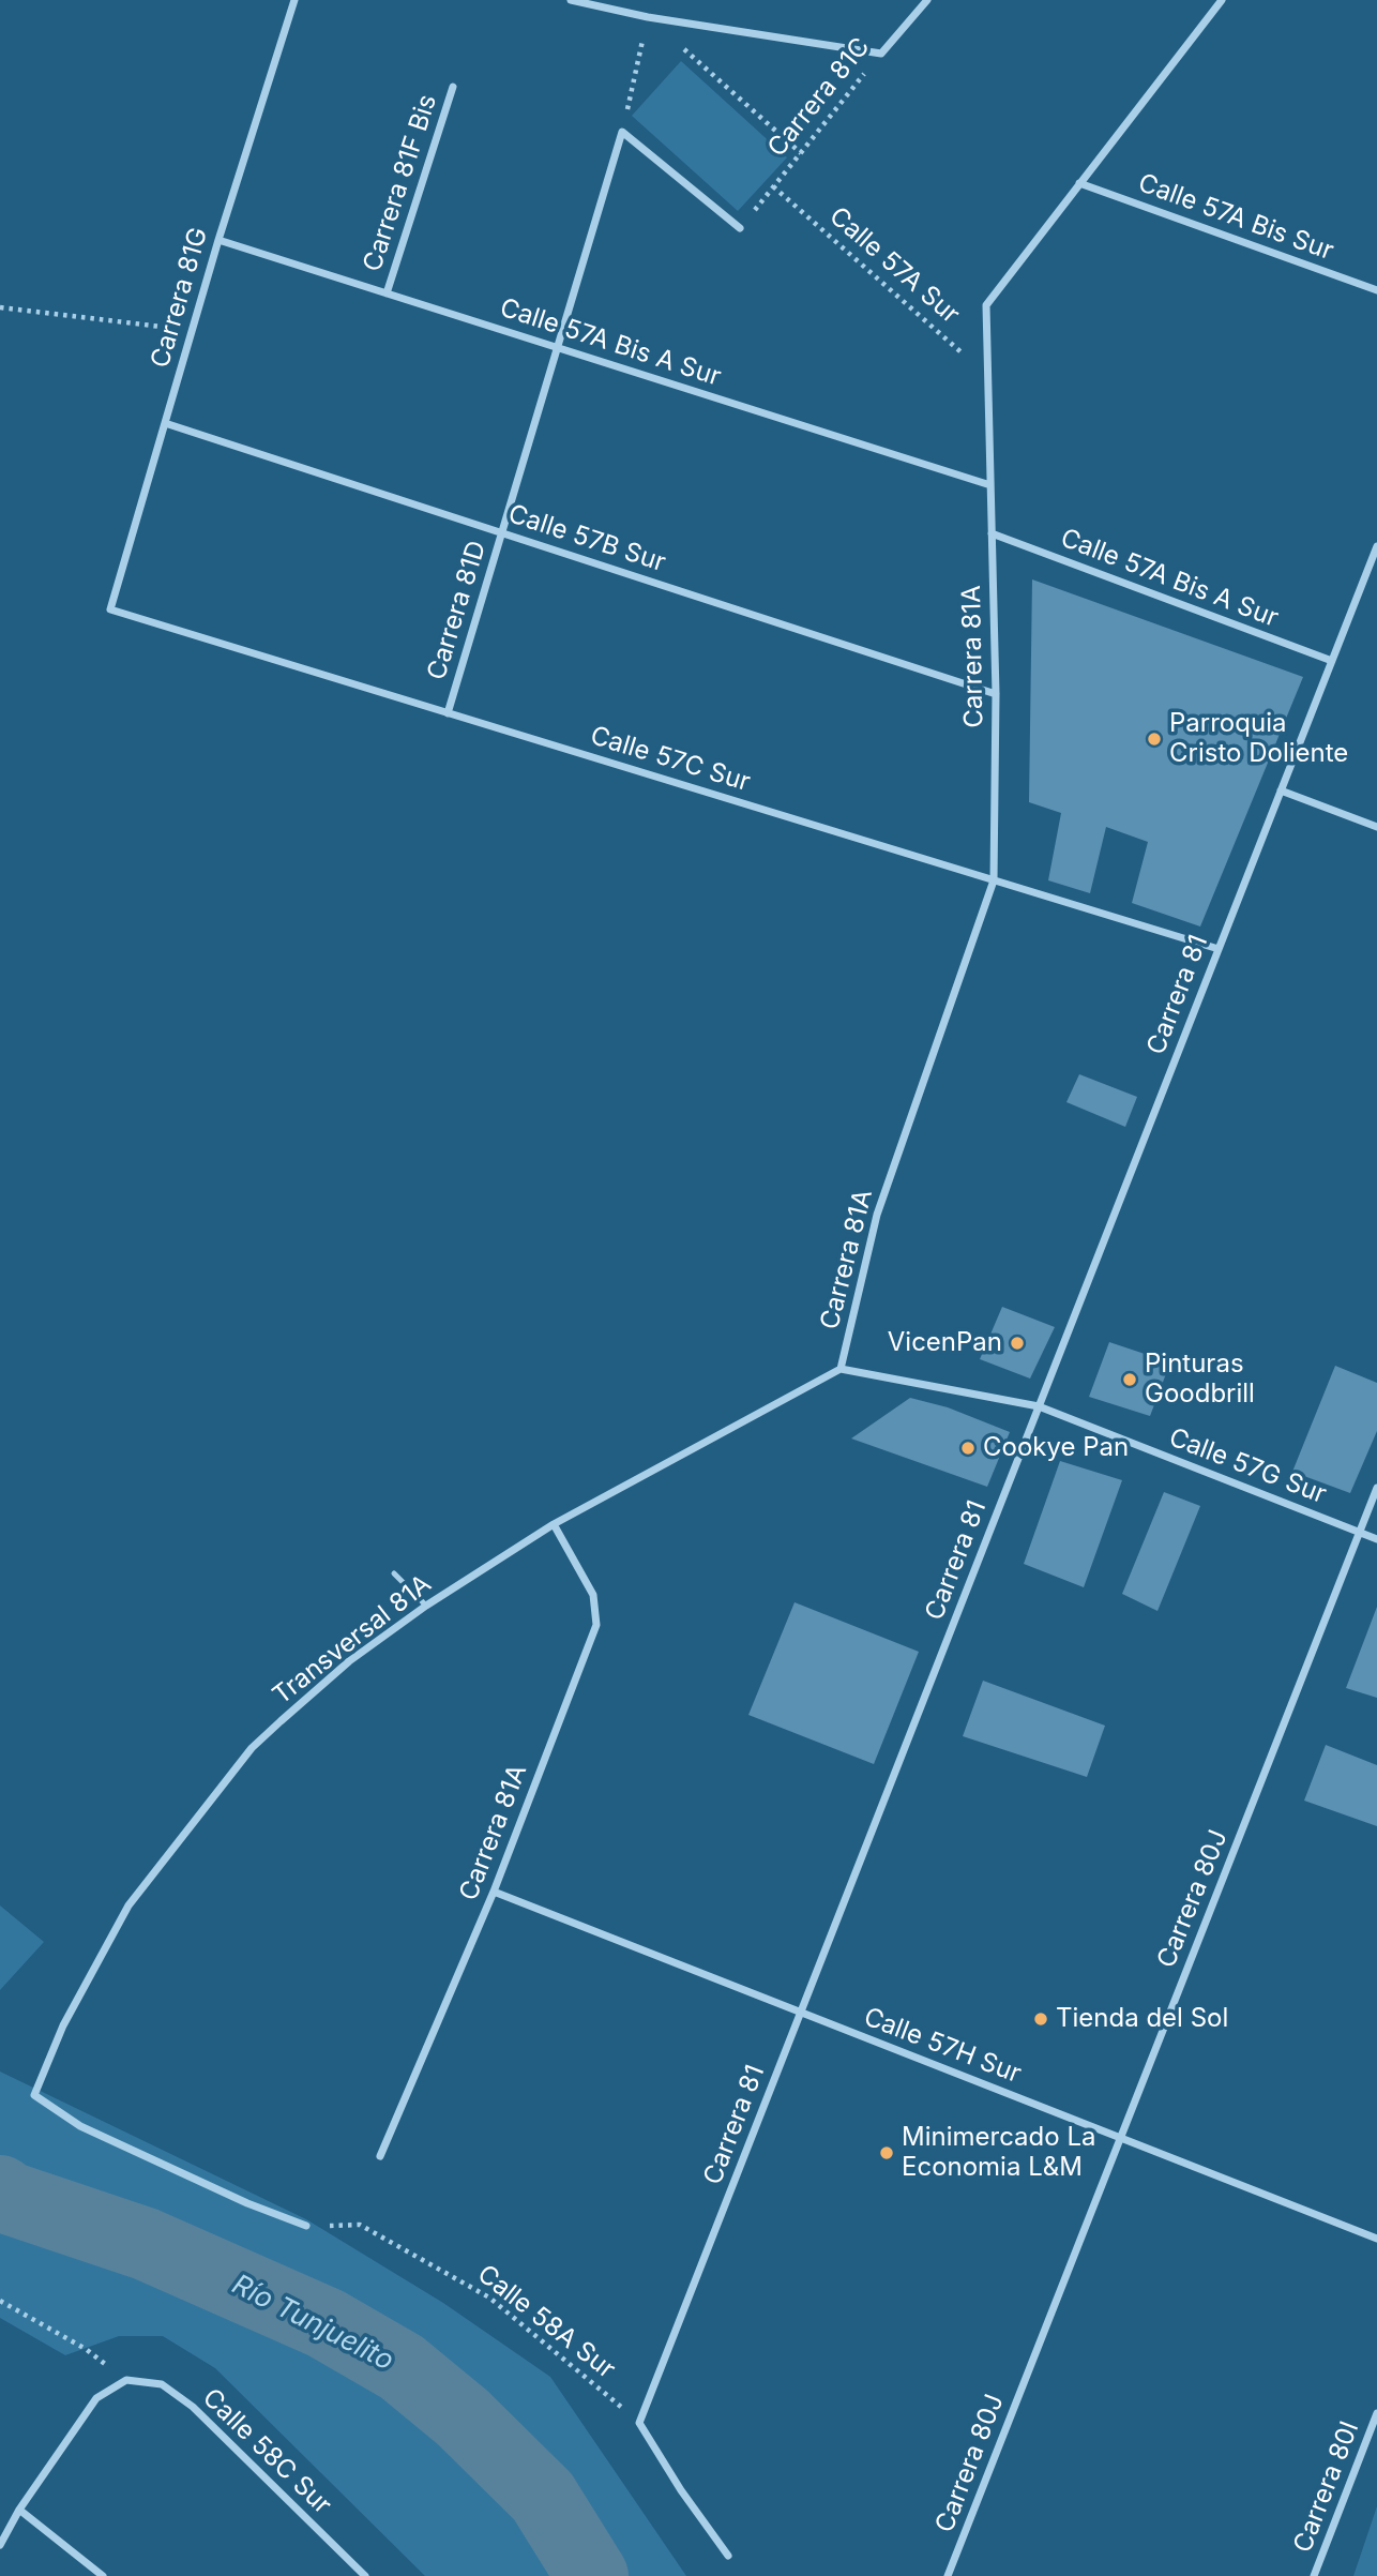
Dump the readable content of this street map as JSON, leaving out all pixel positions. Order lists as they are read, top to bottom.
{
  "streets": {
    "street": [
      "Carrera 81C",
      "Carrera 81F Bis",
      "Calle 57A Bis Sur",
      "Carrera 81G",
      "Calle 57A Bis A Sur",
      "Calle 57B Sur",
      "Carrera 81D",
      "Carrera 81A",
      "Calle 57C Sur",
      "Carrera 81",
      "Calle 57G Sur",
      "Transversal 81A",
      "Carrera 80J",
      "Calle 57H Sur",
      "Calle 58C Sur",
      "Carrera 80I"
    ],
    "path": ["Calle 57A Sur", "Calle 58A Sur"]
  },
  "crossings": [
    ["Carrera 81C", "Calle 57A Sur"],
    ["Carrera 81F Bis", "Calle 57A Bis A Sur"],
    ["Calle 57A Bis Sur", "Carrera 81A"],
    ["Calle 57A Sur", "Carrera 81A"],
    ["Carrera 81G", "Calle 57A Bis A Sur"],
    ["Carrera 81G", "Calle 57B Sur"],
    ["Carrera 81G", "Calle 57C Sur"],
    ["Calle 57A Bis A Sur", "Carrera 81D"],
    ["Calle 57A Bis A Sur", "Carrera 81A"],
    ["Calle 57A Bis A Sur", "Carrera 81"],
    ["Calle 57B Sur", "Carrera 81D"],
    ["Calle 57B Sur", "Carrera 81A"],
    ["Carrera 81D", "Calle 57C Sur"],
    ["Carrera 81A", "Calle 57C Sur"],
    ["Carrera 81A", "Calle 57G Sur"],
    ["Carrera 81A", "Transversal 81A"],
    ["Carrera 81A", "Calle 57H Sur"],
    ["Calle 57C Sur", "Carrera 81"],
    ["Carrera 81", "Calle 57G Sur"],
    ["Carrera 81", "Calle 57H Sur"],
    ["Carrera 81", "Calle 58A Sur"],
    ["Calle 57G Sur", "Transversal 81A"],
    ["Calle 57G Sur", "Carrera 80J"],
    ["Transversal 81A", "Calle 58A Sur"],
    ["Carrera 80J", "Calle 57H Sur"]
  ],
  "water": ["Río Tunjuelito"],
  "places": [
    "Parroquia Cristo Doliente",
    "VicenPan",
    "Pinturas Goodbrill",
    "Cookye Pan",
    "Tienda del Sol",
    "Minimercado La Economia L&M"
  ]
}
